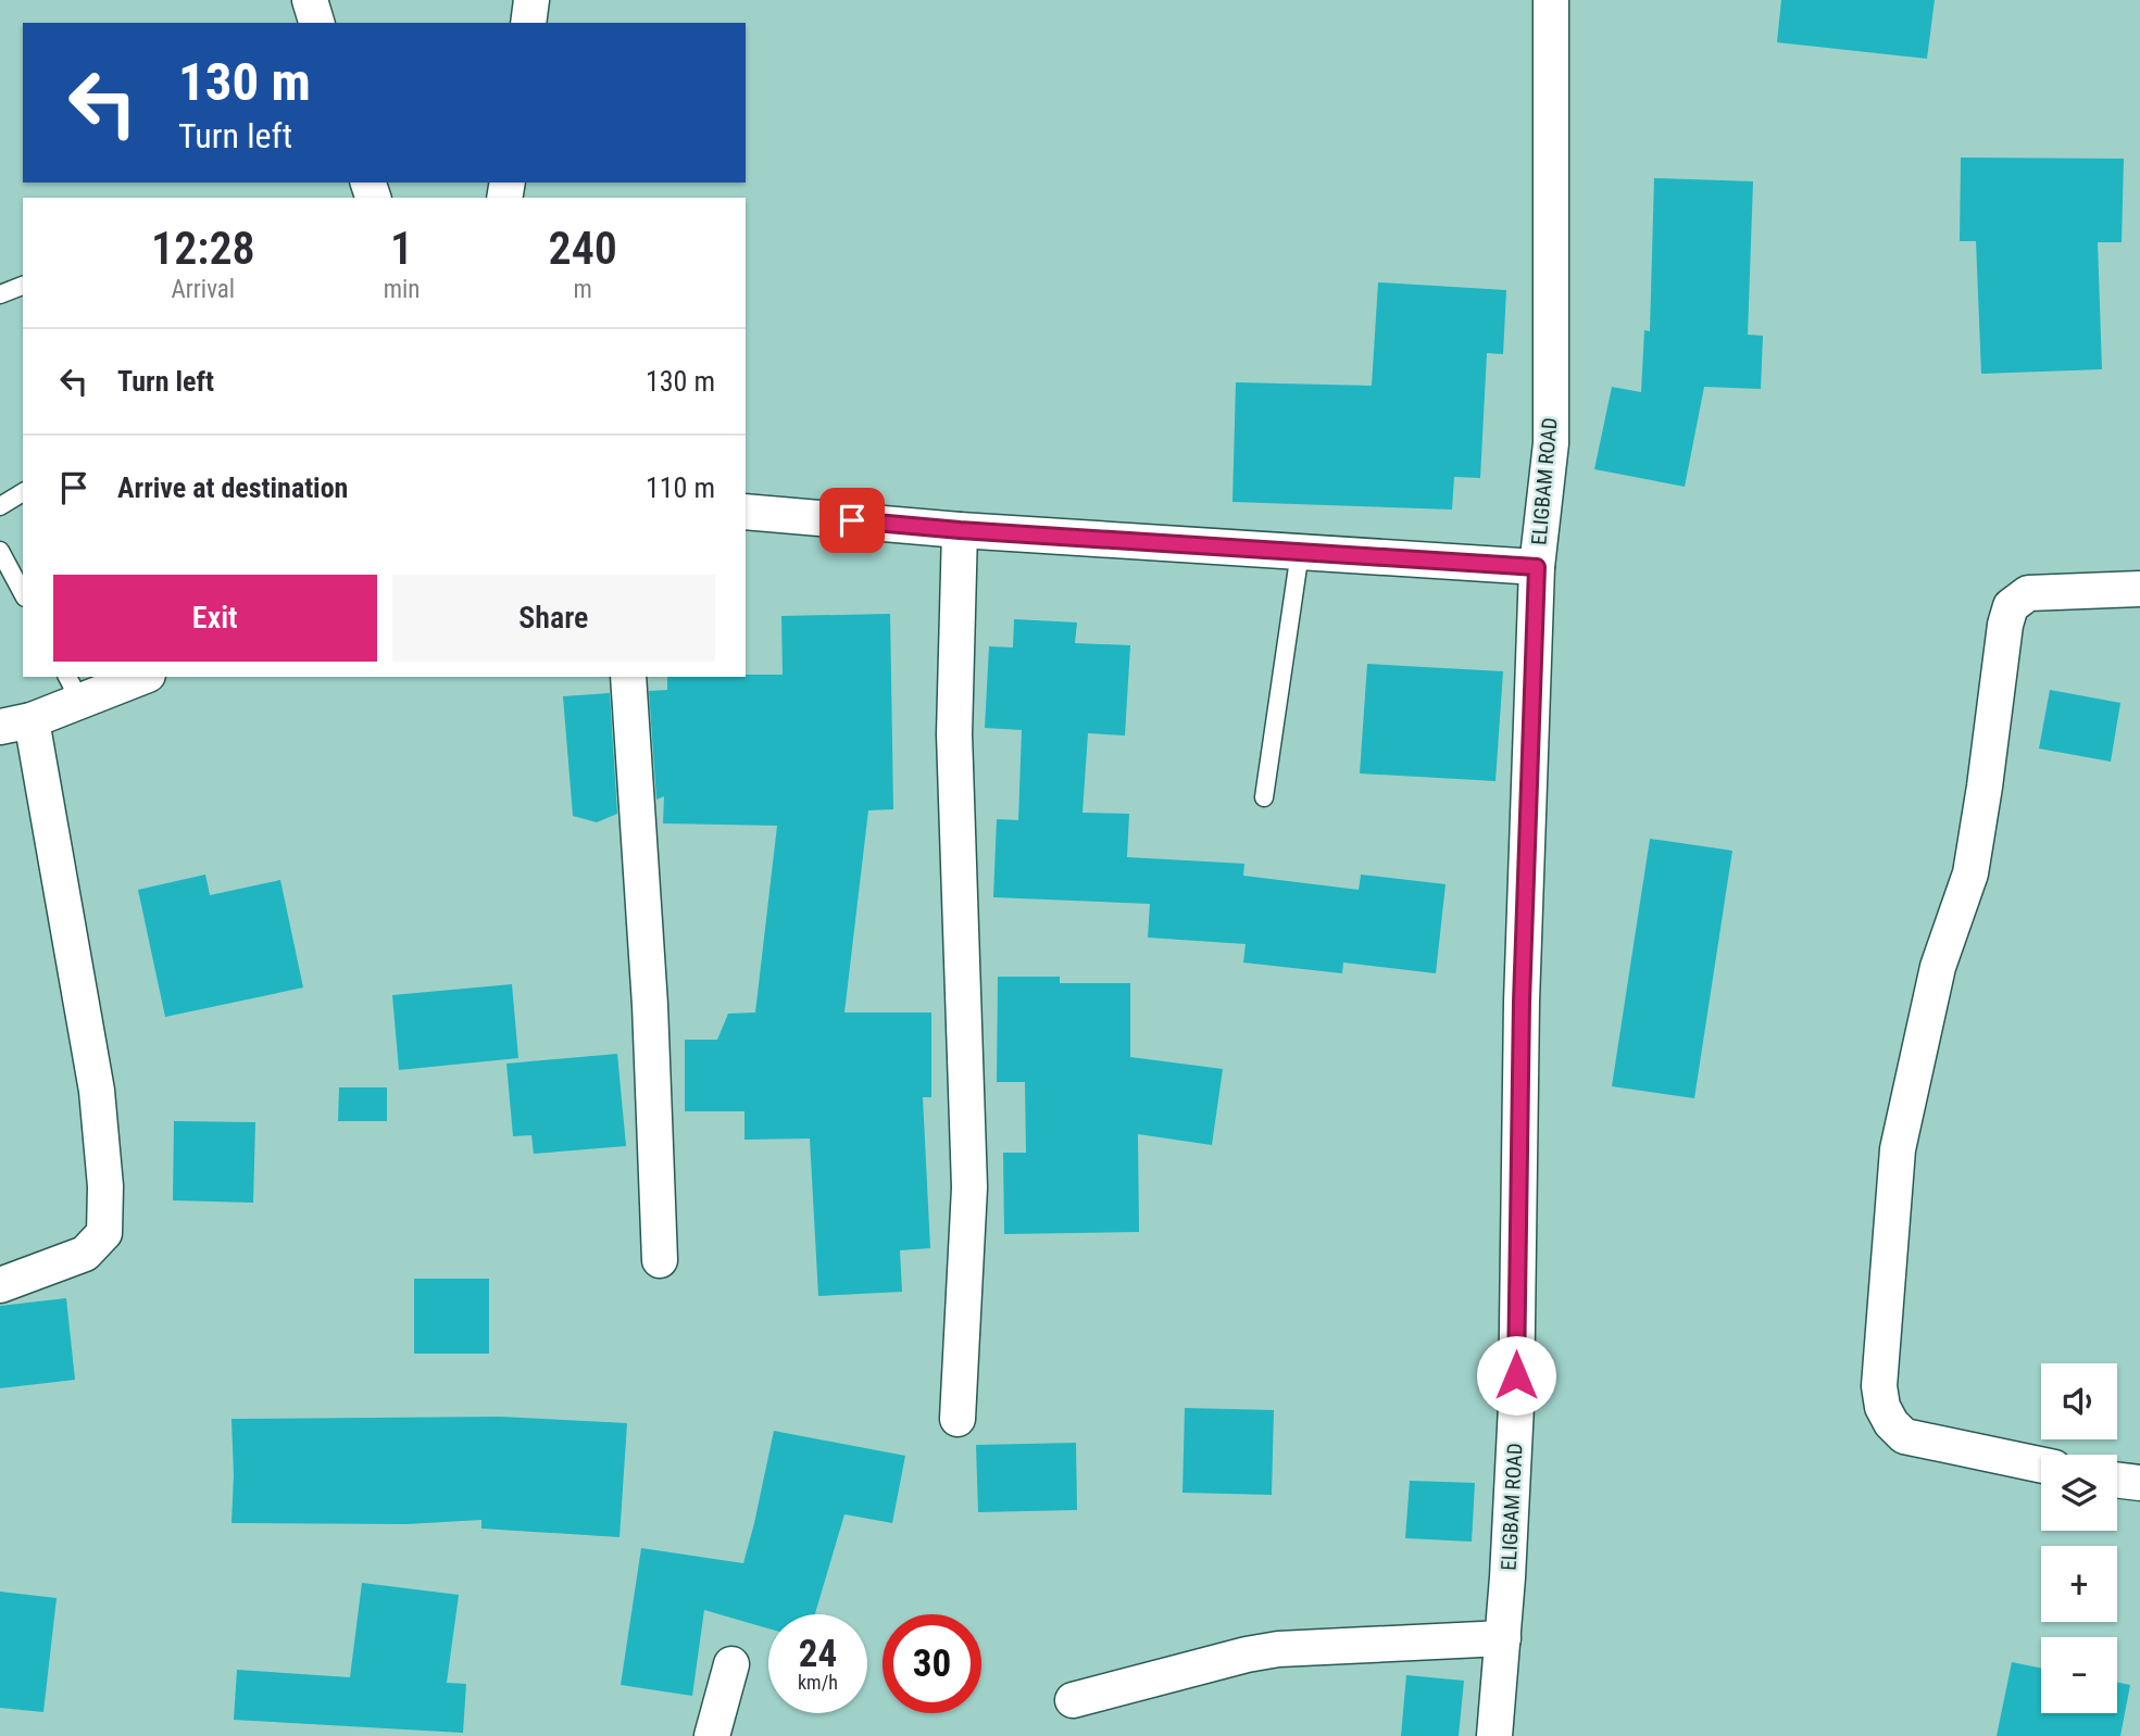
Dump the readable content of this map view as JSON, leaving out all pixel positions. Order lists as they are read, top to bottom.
{
  "streets": {
    "street": ["ELIGBAM ROAD"]
  },
  "page": {
    "turn": ["130 m", "Turn left"],
    "eta": [
      "12:28",
      "Arrival",
      "1",
      "min",
      "240",
      "m"
    ],
    "list": [
      {
        "name": "Turn left",
        "value": "130 m"
      },
      {
        "name": "Arrive at destination",
        "value": "110 m"
      }
    ],
    "buttons": ["Exit", "Share"],
    "map_buttons": ["+", "−"],
    "speed": "24 km/h",
    "limit": "30"
  }
}
